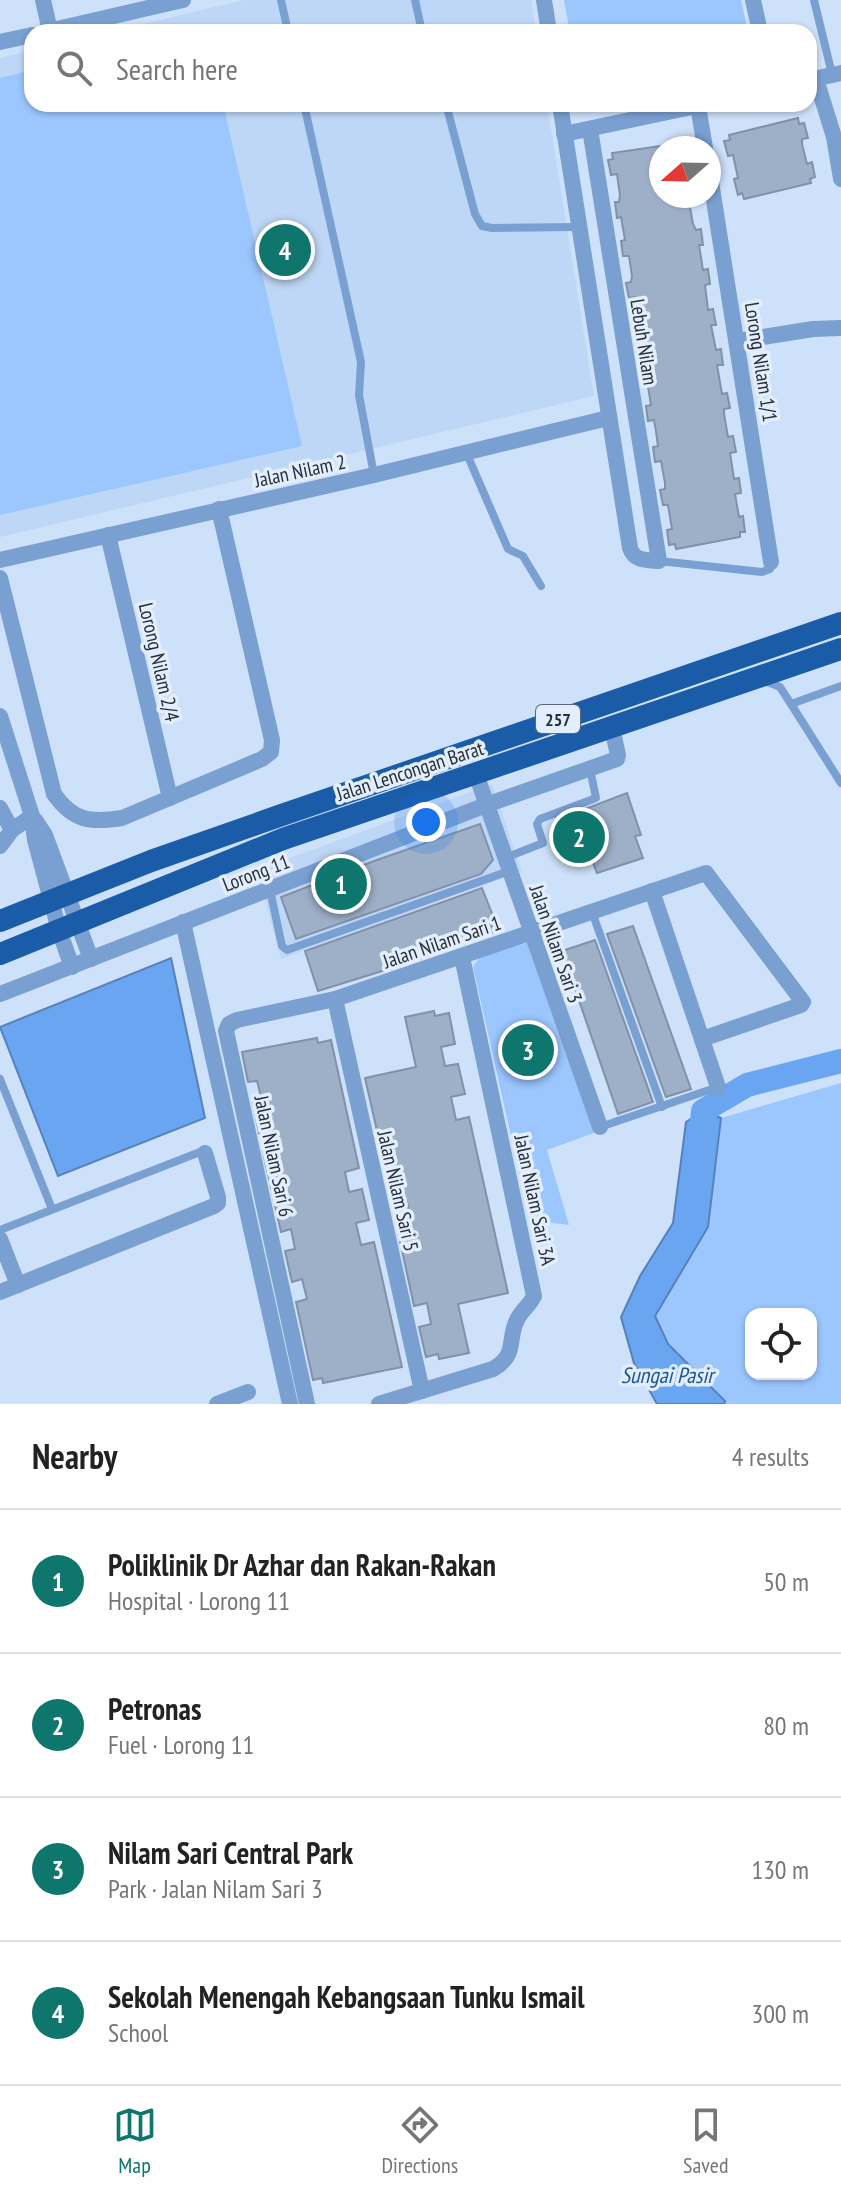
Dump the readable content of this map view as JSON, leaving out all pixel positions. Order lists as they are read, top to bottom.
{
  "streets": {
    "highway": ["257", "Jalan Lencongan Barat"],
    "street": [
      "Lebuh Nilam",
      "Lorong Nilam 1/1",
      "Jalan Nilam 2",
      "Lorong Nilam 2/4",
      "Lorong 11",
      "Jalan Nilam Sari 1",
      "Jalan Nilam Sari 3",
      "Jalan Nilam Sari 6",
      "Jalan Nilam Sari 5",
      "Jalan Nilam Sari 3A"
    ]
  },
  "crossings": [
    ["Jalan Nilam 2", "Lorong Nilam 2/4"],
    ["Jalan Lencongan Barat", "Lorong 11"],
    ["Jalan Lencongan Barat", "Jalan Nilam Sari 3"],
    ["Lorong 11", "Jalan Nilam Sari 3"],
    ["Jalan Nilam Sari 1", "Jalan Nilam Sari 3"],
    ["Jalan Nilam Sari 1", "Jalan Nilam Sari 6"],
    ["Jalan Nilam Sari 1", "Jalan Nilam Sari 5"],
    ["Jalan Nilam Sari 1", "Jalan Nilam Sari 3A"],
    ["Jalan Nilam Sari 6", "Jalan Nilam Sari 5"],
    ["Jalan Nilam Sari 5", "Jalan Nilam Sari 3A"]
  ],
  "water": ["Sungai Pasir"],
  "north": "left",
  "page": {
    "search": "Search here",
    "pins": [
      "4",
      "2",
      "1",
      "3"
    ],
    "heading": ["Nearby", "4 results"],
    "list": [
      {
        "mark": "1",
        "name": "Poliklinik Dr Azhar dan Rakan-Rakan",
        "note": "Hospital · Lorong 11",
        "value": "50 m"
      },
      {
        "mark": "2",
        "name": "Petronas",
        "note": "Fuel · Lorong 11",
        "value": "80 m"
      },
      {
        "mark": "3",
        "name": "Nilam Sari Central Park",
        "note": "Park · Jalan Nilam Sari 3",
        "value": "130 m"
      },
      {
        "mark": "4",
        "name": "Sekolah Menengah Kebangsaan Tunku Ismail",
        "note": "School",
        "value": "300 m"
      }
    ],
    "nav": ["Map", "Directions", "Saved"]
  }
}
